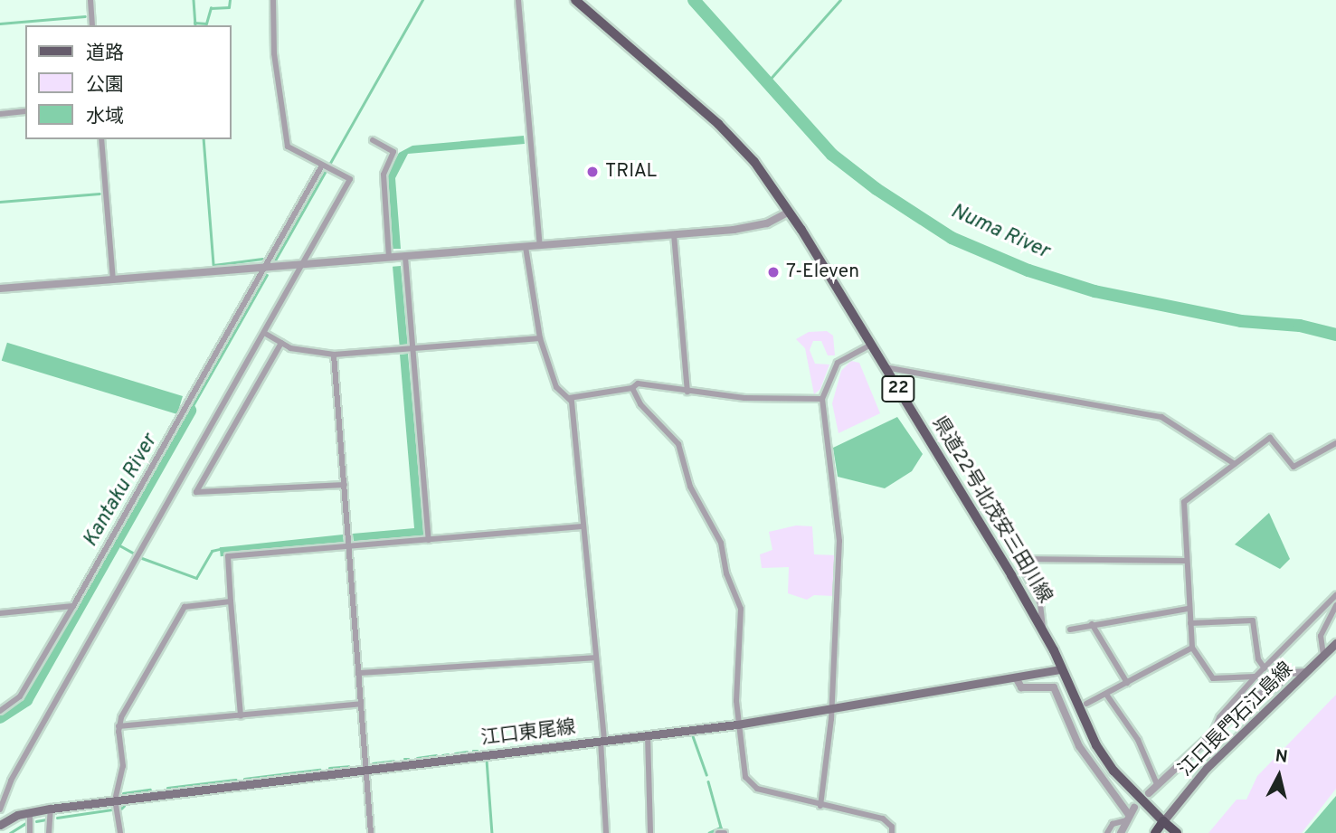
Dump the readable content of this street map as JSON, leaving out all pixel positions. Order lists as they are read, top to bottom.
{
  "streets": {
    "main road": [
      "22",
      "県道22号北茂安三田川線",
      "江口長門石江島線",
      "江口東尾線"
    ]
  },
  "crossings": [
    ["県道22号北茂安三田川線", "江口長門石江島線"],
    ["県道22号北茂安三田川線", "江口東尾線"]
  ],
  "water": ["Numa River", "Kantaku River"],
  "places": ["TRIAL", "7-Eleven"],
  "legend": ["道路", "公園", "水域"],
  "north": "top"
}
